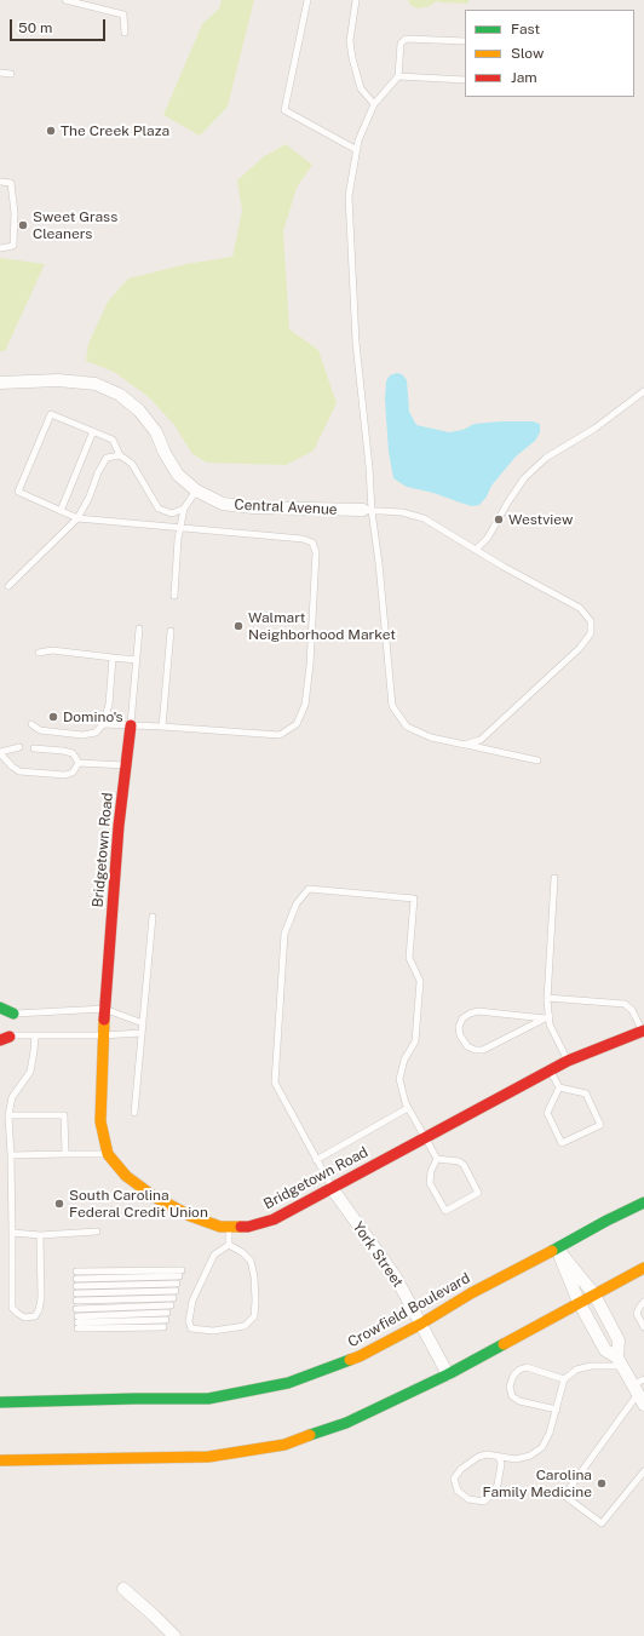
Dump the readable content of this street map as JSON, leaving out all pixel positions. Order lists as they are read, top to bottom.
{
  "streets": {
    "main road": ["Bridgetown Road", "Crowfield Boulevard"],
    "street": ["Central Avenue", "York Street"]
  },
  "crossings": [
    ["Bridgetown Road", "York Street"],
    ["York Street", "Crowfield Boulevard"]
  ],
  "places": [
    "The Creek Plaza",
    "Sweet Grass Cleaners",
    "Westview",
    "Walmart Neighborhood Market",
    "Domino's",
    "South Carolina Federal Credit Union",
    "Carolina Family Medicine"
  ],
  "legend": ["Fast", "Slow", "Jam"],
  "scale_bar": "50 m"
}
